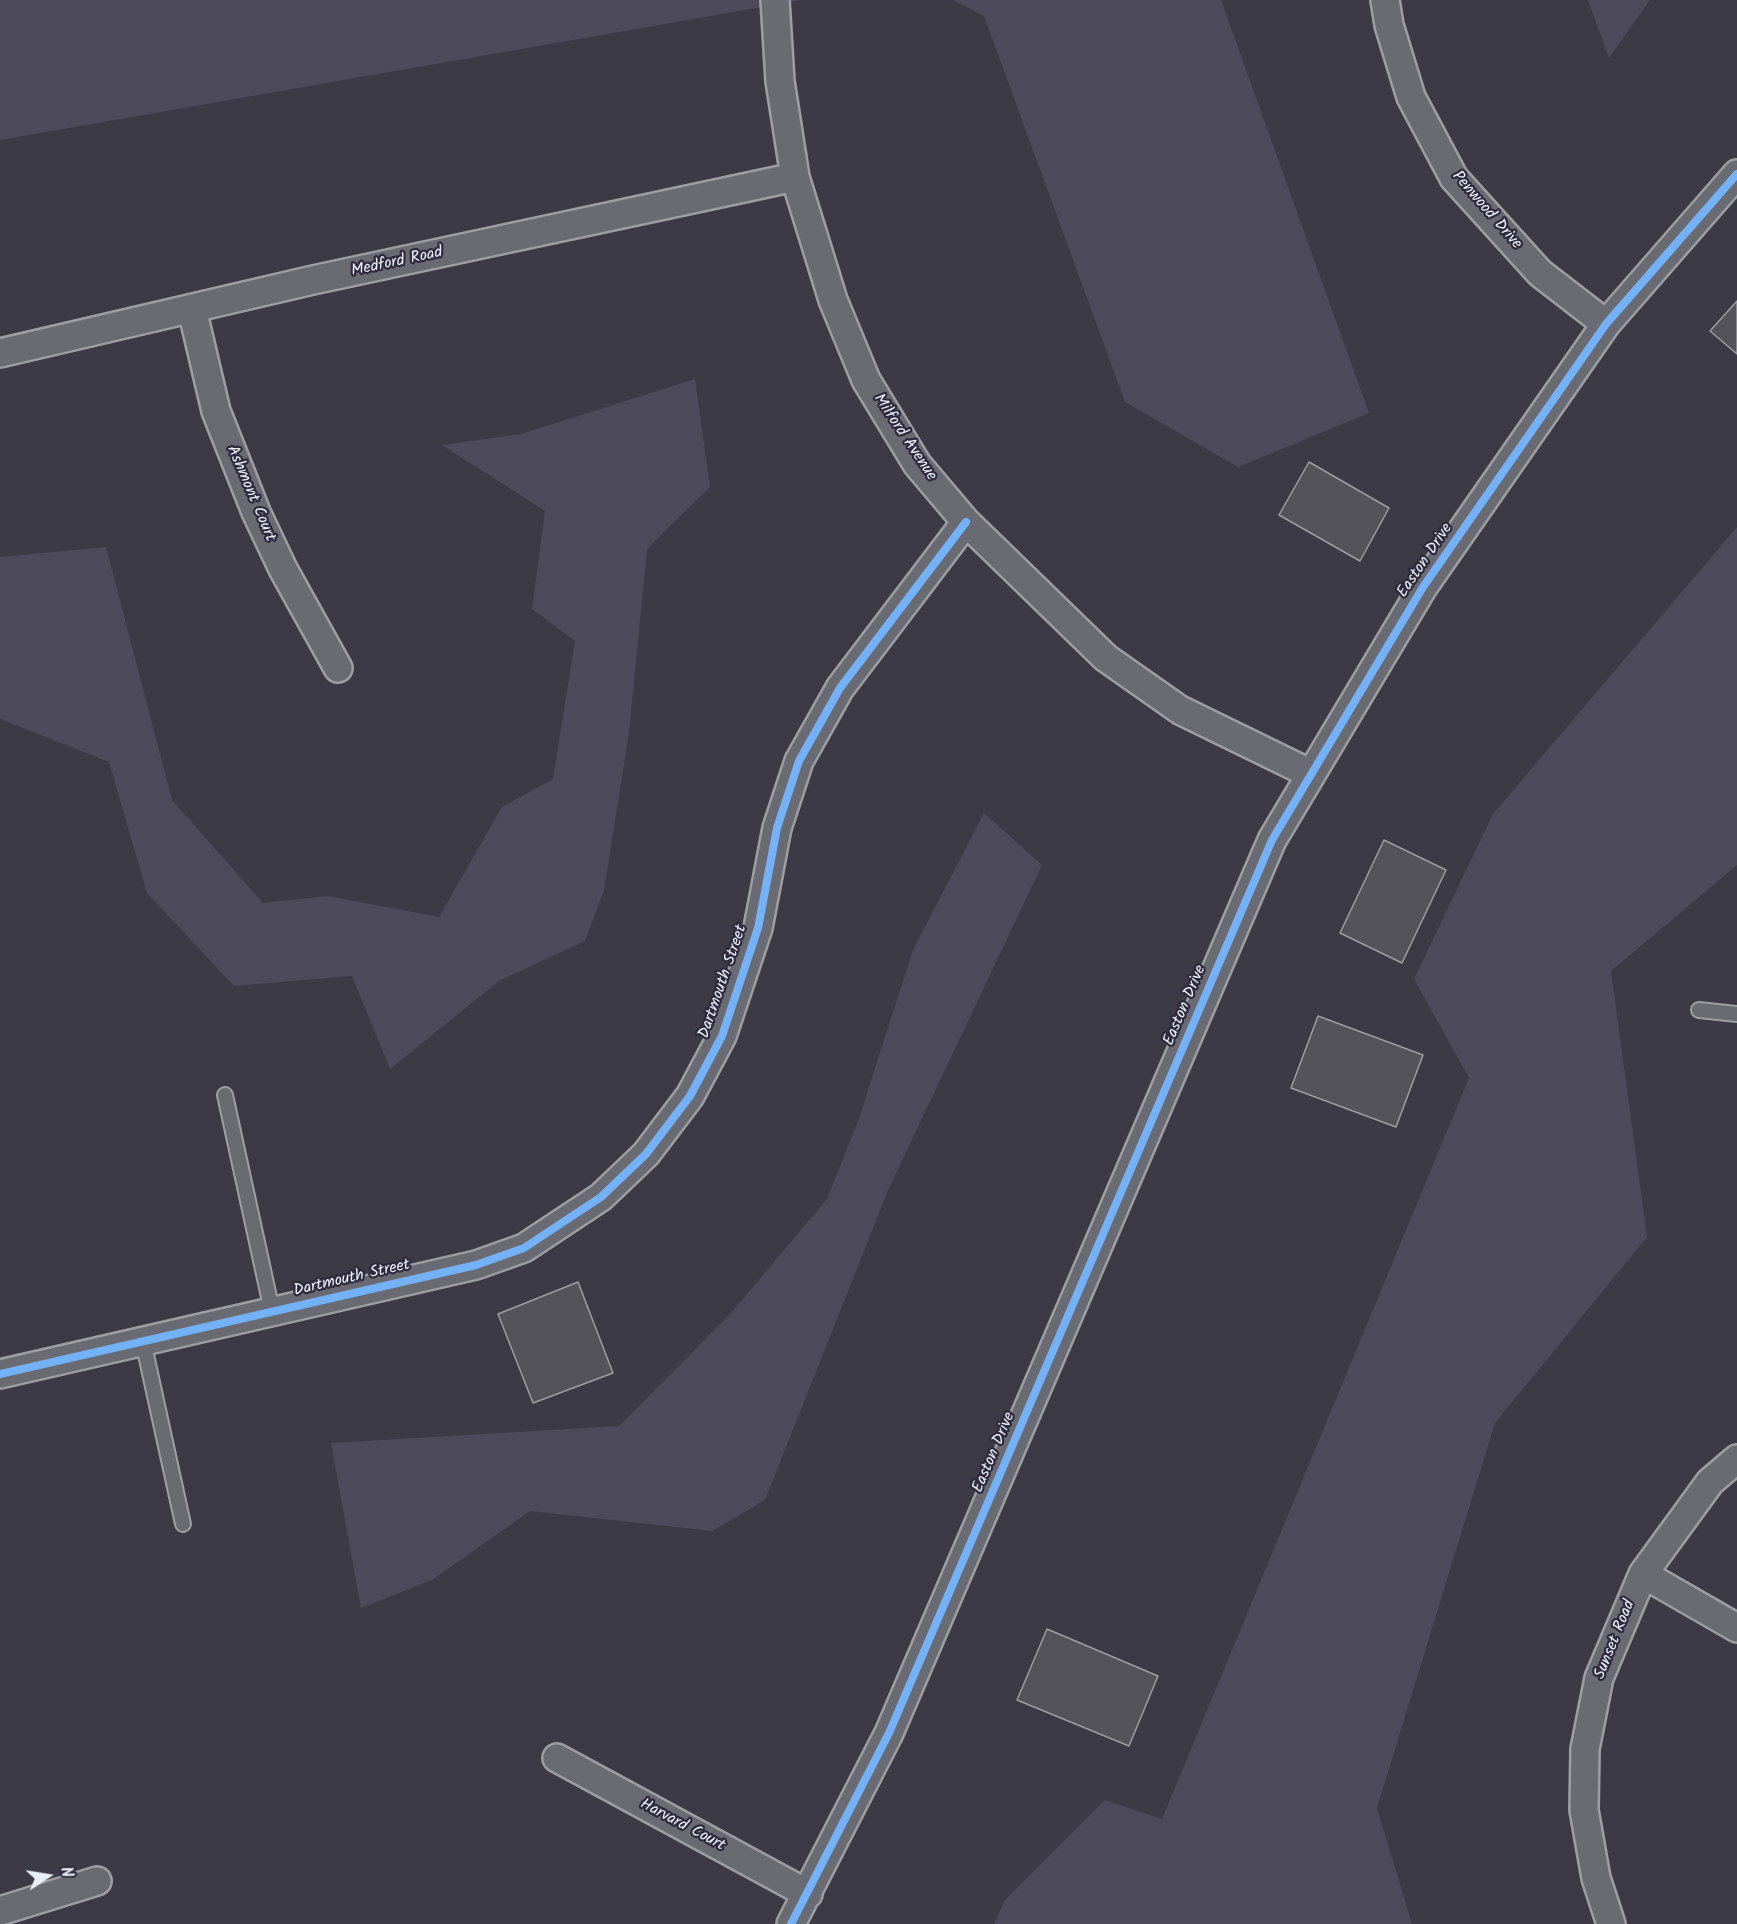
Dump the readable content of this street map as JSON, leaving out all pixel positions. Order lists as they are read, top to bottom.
{
  "streets": {
    "street": [
      "Penwood Drive",
      "Medford Road",
      "Milford Avenue",
      "Ashmont Court",
      "Easton Drive",
      "Dartmouth Street",
      "Sunset Road",
      "Harvard Court"
    ]
  },
  "crossings": [
    ["Penwood Drive", "Easton Drive"],
    ["Medford Road", "Milford Avenue"],
    ["Medford Road", "Ashmont Court"],
    ["Milford Avenue", "Easton Drive"],
    ["Milford Avenue", "Dartmouth Street"],
    ["Easton Drive", "Harvard Court"]
  ],
  "north": "right"
}
